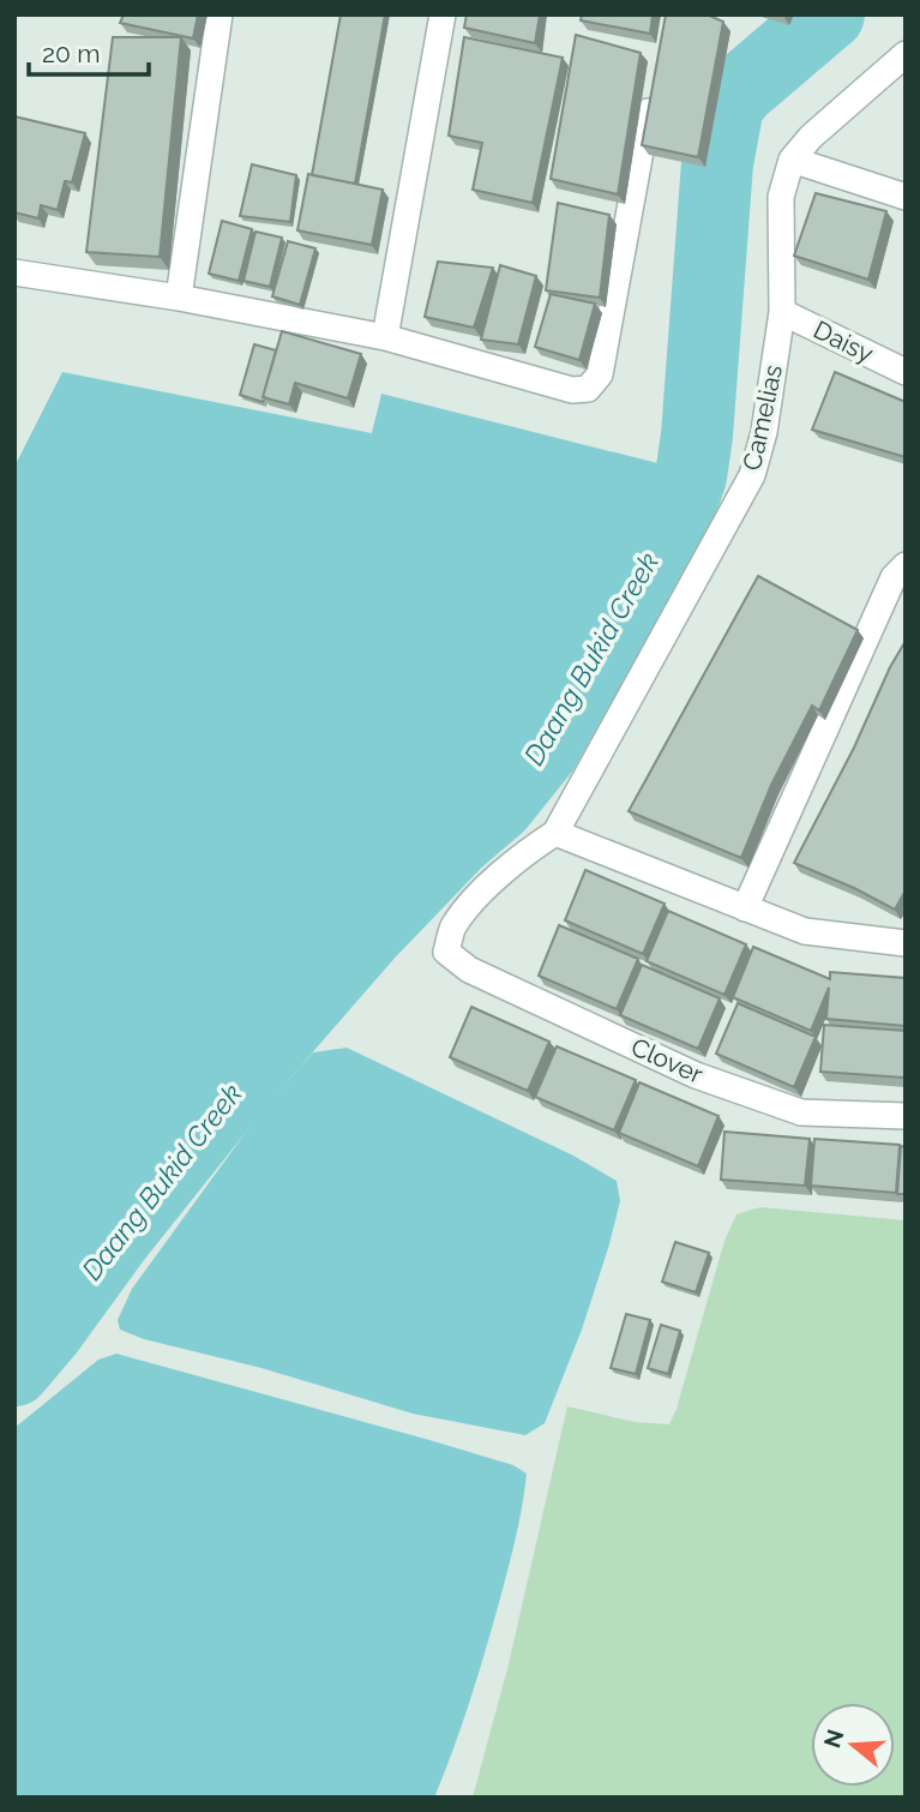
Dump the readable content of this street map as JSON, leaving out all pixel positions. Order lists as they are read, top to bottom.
{
  "streets": {
    "street": ["Daisy", "Camelias", "Clover"]
  },
  "crossings": [
    ["Daisy", "Camelias"],
    ["Camelias", "Clover"]
  ],
  "water": ["Daang Bukid Creek"],
  "scale_bar": "20 m",
  "north": "left"
}
